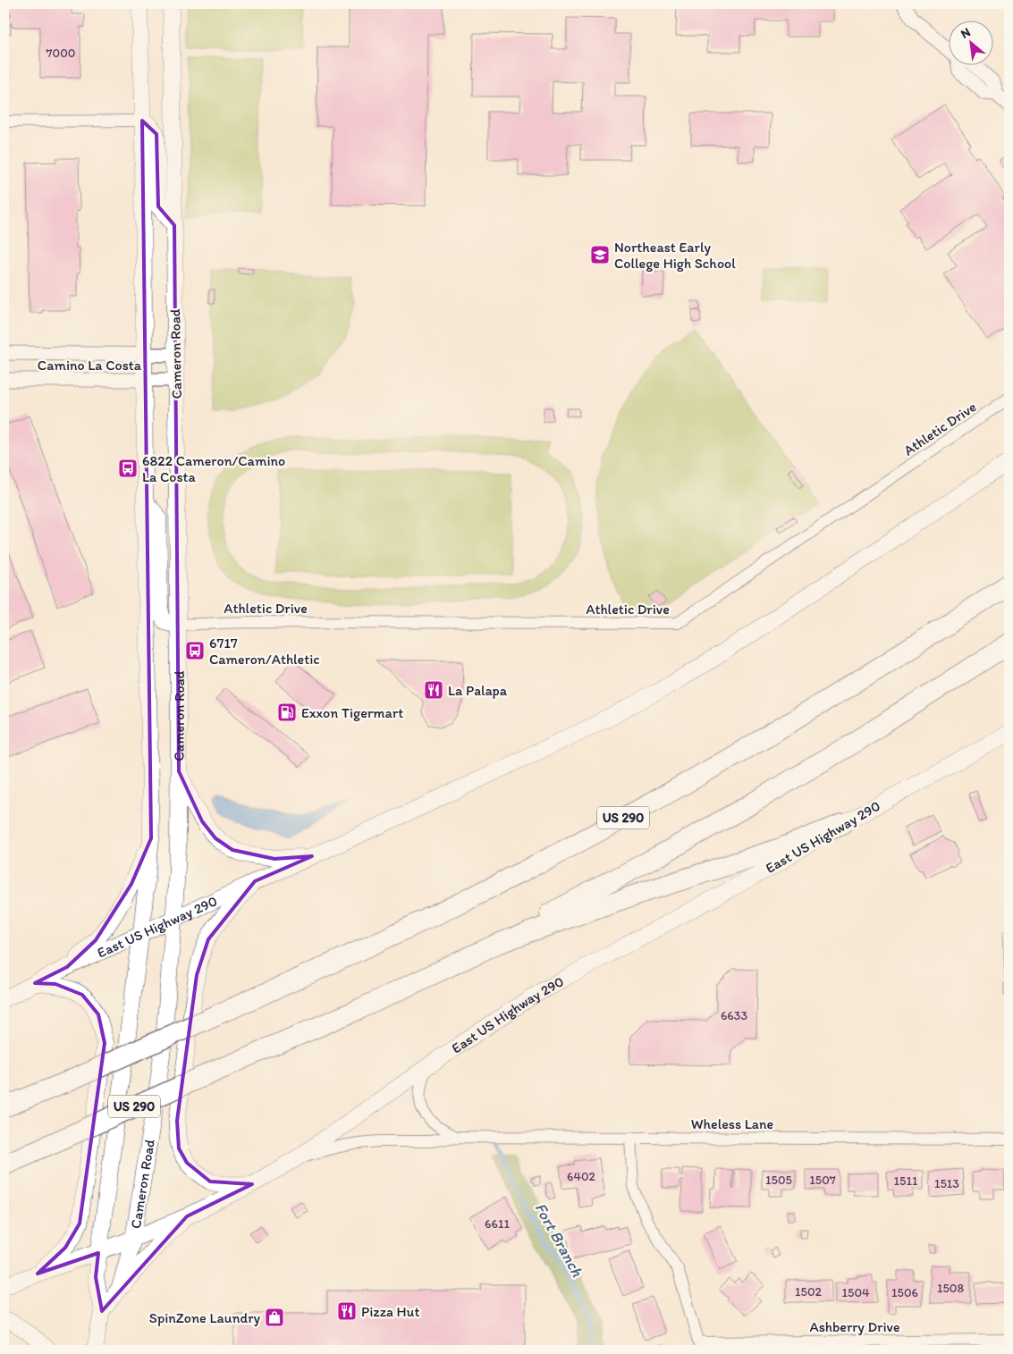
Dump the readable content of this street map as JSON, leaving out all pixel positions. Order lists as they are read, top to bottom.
{
  "streets": {
    "highway": ["US 290"],
    "main road": ["Cameron Road", "East US Highway 290"],
    "street": [
      "Camino La Costa",
      "Athletic Drive",
      "Wheless Lane",
      "Ashberry Drive"
    ]
  },
  "crossings": [
    ["Cameron Road", "Camino La Costa"],
    ["Cameron Road", "Athletic Drive"],
    ["Cameron Road", "East US Highway 290"],
    ["East US Highway 290", "Wheless Lane"]
  ],
  "water": ["Fort Branch"],
  "places": {
    "school or university": ["Northeast Early College High School"],
    "bus stop": ["6822 Cameron/Camino La Costa", "6717 Cameron/Athletic"],
    "restaurant": ["La Palapa", "Pizza Hut"],
    "fuel station": ["Exxon Tigermart"],
    "shop": ["SpinZone Laundry"]
  },
  "house_numbers": [
    "7000",
    "6633",
    "6402",
    "1505",
    "1507",
    "1511",
    "1513",
    "6611",
    "1508",
    "1502",
    "1504",
    "1506"
  ],
  "north": "top left"
}
